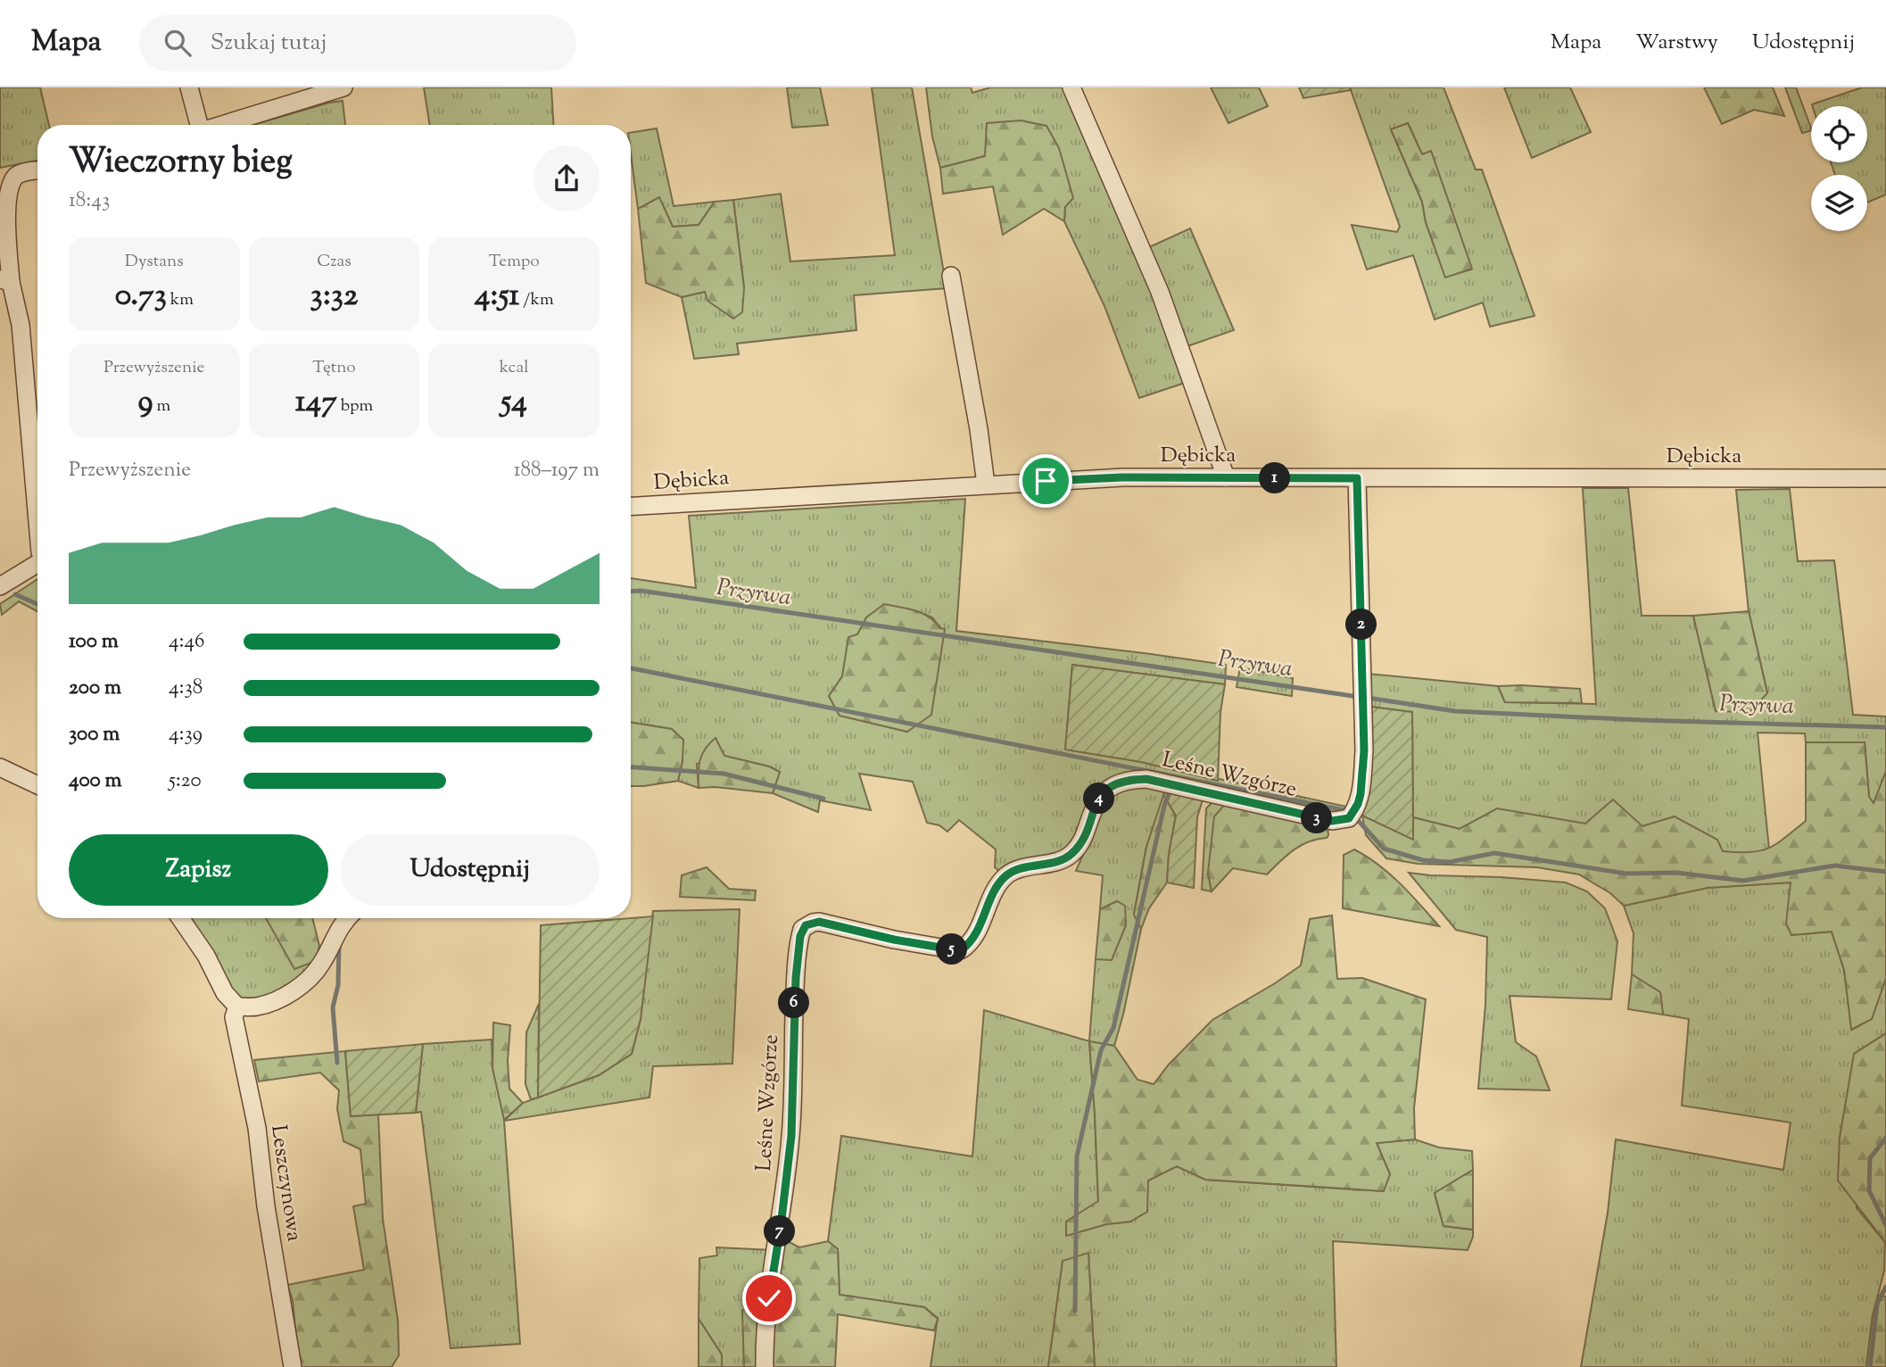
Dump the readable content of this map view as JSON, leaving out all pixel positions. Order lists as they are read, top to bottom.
{
  "streets": {
    "street": ["Dębicka", "Leśne Wzgórze", "Leszczynowa"]
  },
  "crossings": [
    ["Dębicka", "Leśne Wzgórze"]
  ],
  "water": ["Przyrwa"],
  "page": {
    "header": "Mapa",
    "search": "Szukaj tutaj",
    "nav": ["Mapa", "Warstwy", "Udostępnij"],
    "heading": ["Wieczorny bieg", "18:43"],
    "stats": [
      ["Dystans", "0.73 km"],
      ["Czas", "3:32"],
      ["Tempo", "4:51 /km"],
      ["Przewyższenie", "9 m"],
      ["Tętno", "147 bpm"],
      ["kcal", "54"]
    ],
    "chart": ["Przewyższenie", "188–197 m"],
    "pins": [
      "1",
      "2",
      "4",
      "3",
      "5",
      "6",
      "7"
    ],
    "list": [
      {
        "name": "100 m",
        "note": "4:46"
      },
      {
        "name": "200 m",
        "note": "4:38"
      },
      {
        "name": "300 m",
        "note": "4:39"
      },
      {
        "name": "400 m",
        "note": "5:20"
      }
    ],
    "buttons": ["Zapisz", "Udostępnij"]
  }
}
